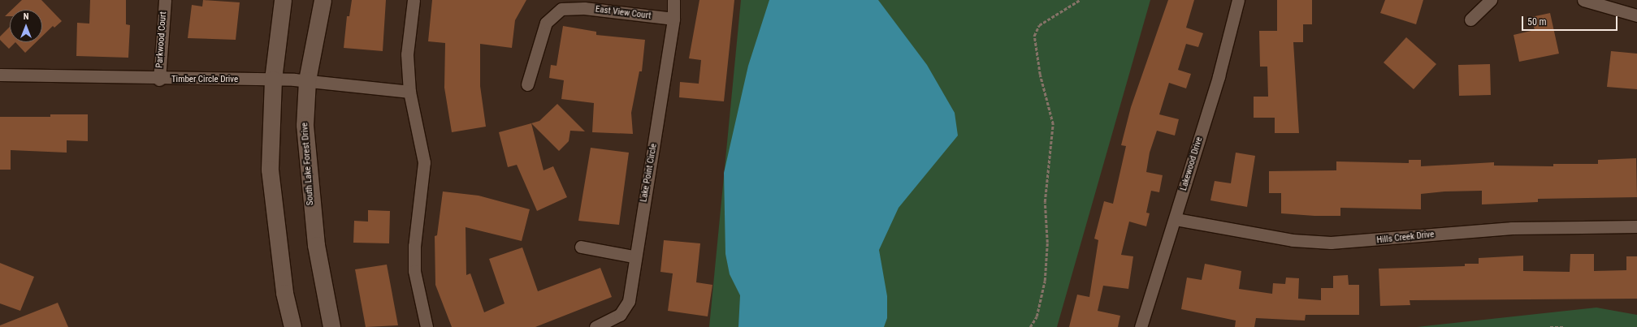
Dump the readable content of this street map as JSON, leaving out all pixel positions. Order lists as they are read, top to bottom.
{
  "streets": {
    "main road": ["South Lake Forest Drive"],
    "street": [
      "East View Court",
      "Parkwood Court",
      "Timber Circle Drive",
      "Lakewood Drive",
      "Lake Point Circle",
      "Hills Creek Drive"
    ]
  },
  "crossings": [
    ["East View Court", "Lake Point Circle"],
    ["Parkwood Court", "Timber Circle Drive"],
    ["Timber Circle Drive", "South Lake Forest Drive"],
    ["Lakewood Drive", "Hills Creek Drive"]
  ],
  "scale_bar": "50 m",
  "north": "top"
}
